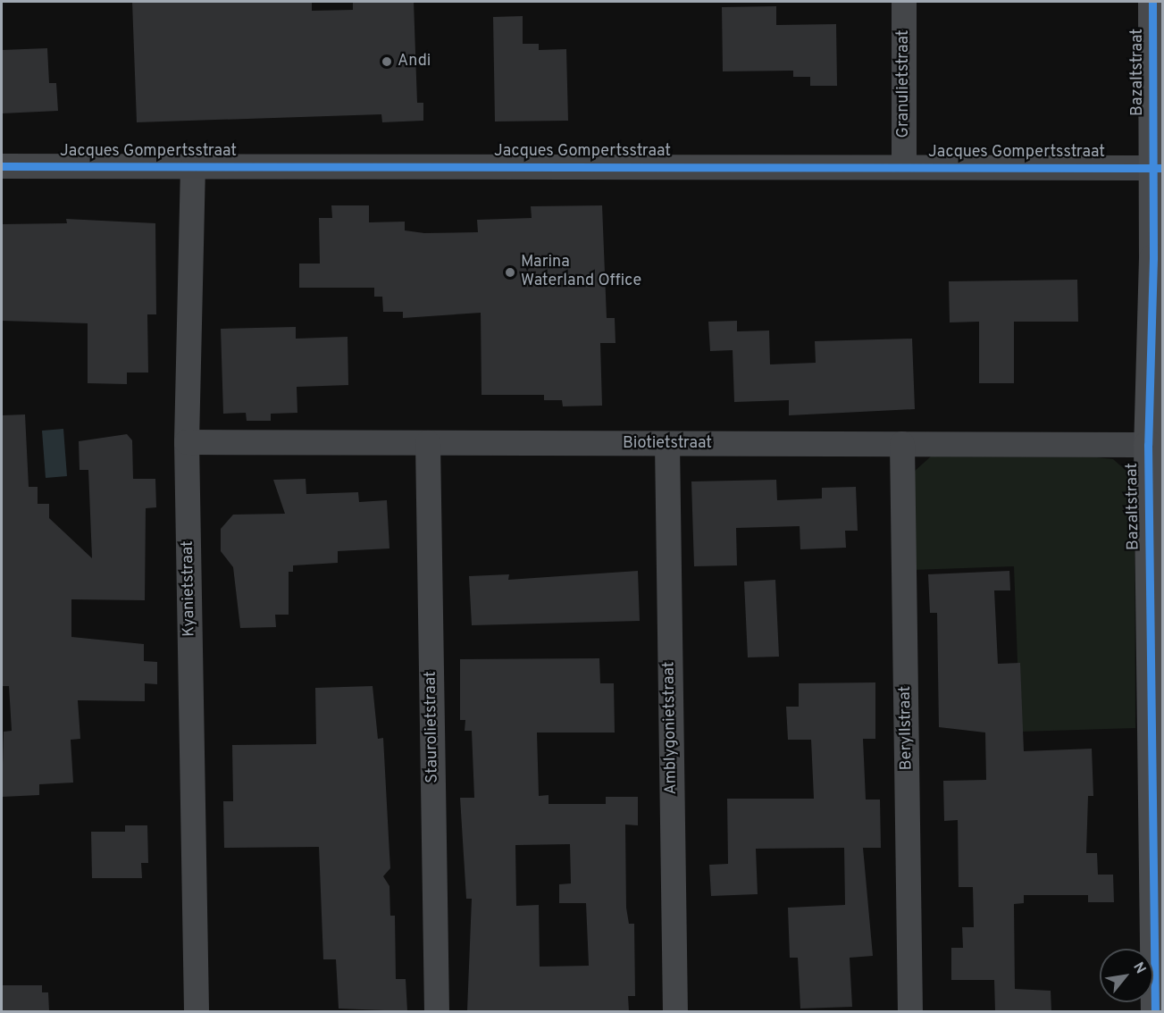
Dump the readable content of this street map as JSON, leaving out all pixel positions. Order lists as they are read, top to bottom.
{
  "streets": {
    "street": [
      "Bazaltstraat",
      "Granulietstraat",
      "Jacques Gompertsstraat",
      "Biotietstraat",
      "Kyanietstraat",
      "Staurolietstraat",
      "Amblygonietstraat",
      "Beryllstraat"
    ]
  },
  "crossings": [
    ["Bazaltstraat", "Jacques Gompertsstraat"],
    ["Bazaltstraat", "Biotietstraat"],
    ["Granulietstraat", "Jacques Gompertsstraat"],
    ["Jacques Gompertsstraat", "Kyanietstraat"],
    ["Biotietstraat", "Kyanietstraat"],
    ["Biotietstraat", "Staurolietstraat"],
    ["Biotietstraat", "Amblygonietstraat"],
    ["Biotietstraat", "Beryllstraat"]
  ],
  "places": ["Andi", "Marina Waterland Office"],
  "north": "top right"
}
